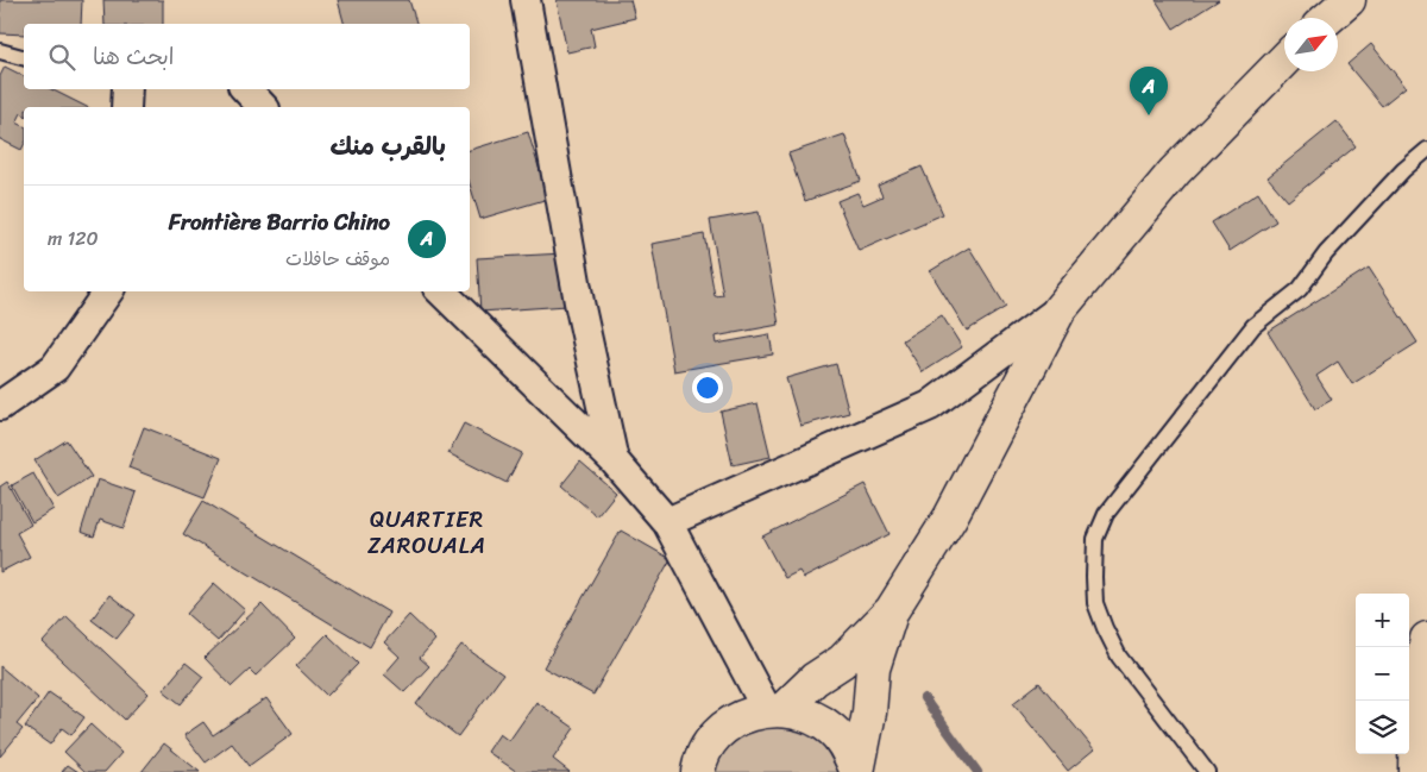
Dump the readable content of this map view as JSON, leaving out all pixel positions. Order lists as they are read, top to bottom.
{
  "districts": ["QUARTIER ZAROUALA"],
  "north": "top right",
  "page": {
    "search": "ابحث هنا",
    "pins": "A",
    "heading": "بالقرب منك",
    "list": [
      {
        "mark": "A",
        "name": "Frontière Barrio Chino",
        "note": "موقف حافلات",
        "value": "120 m"
      }
    ],
    "map_buttons": ["+", "−"]
  }
}
